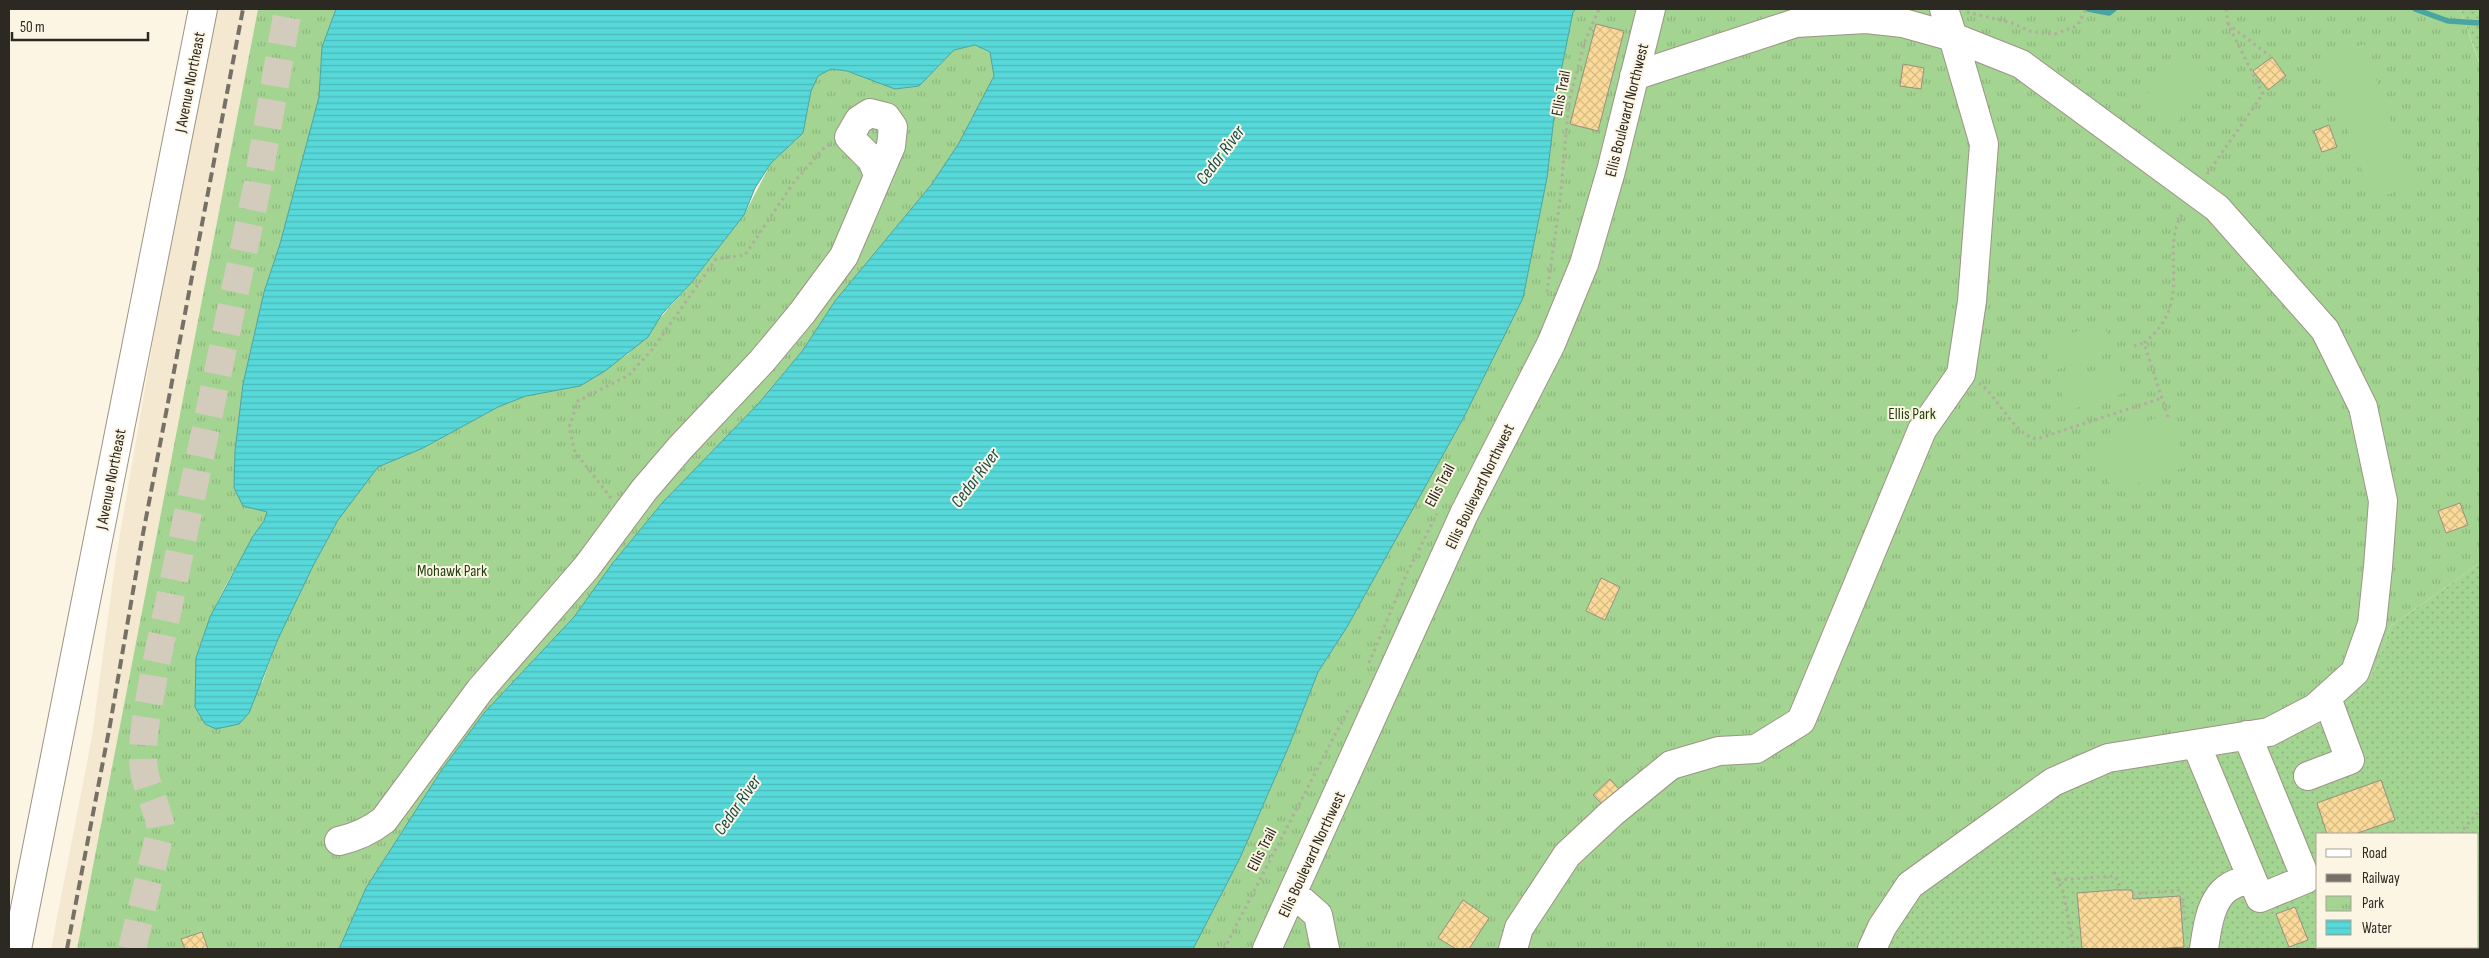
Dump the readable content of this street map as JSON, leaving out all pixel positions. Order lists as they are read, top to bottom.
{
  "streets": {
    "street": ["J Avenue Northeast", "Ellis Boulevard Northwest"],
    "path": ["Ellis Trail"]
  },
  "water": ["Cedar River"],
  "parks": ["Ellis Park", "Mohawk Park"],
  "legend": [
    "Road",
    "Railway",
    "Park",
    "Water"
  ],
  "scale_bar": "50 m"
}
